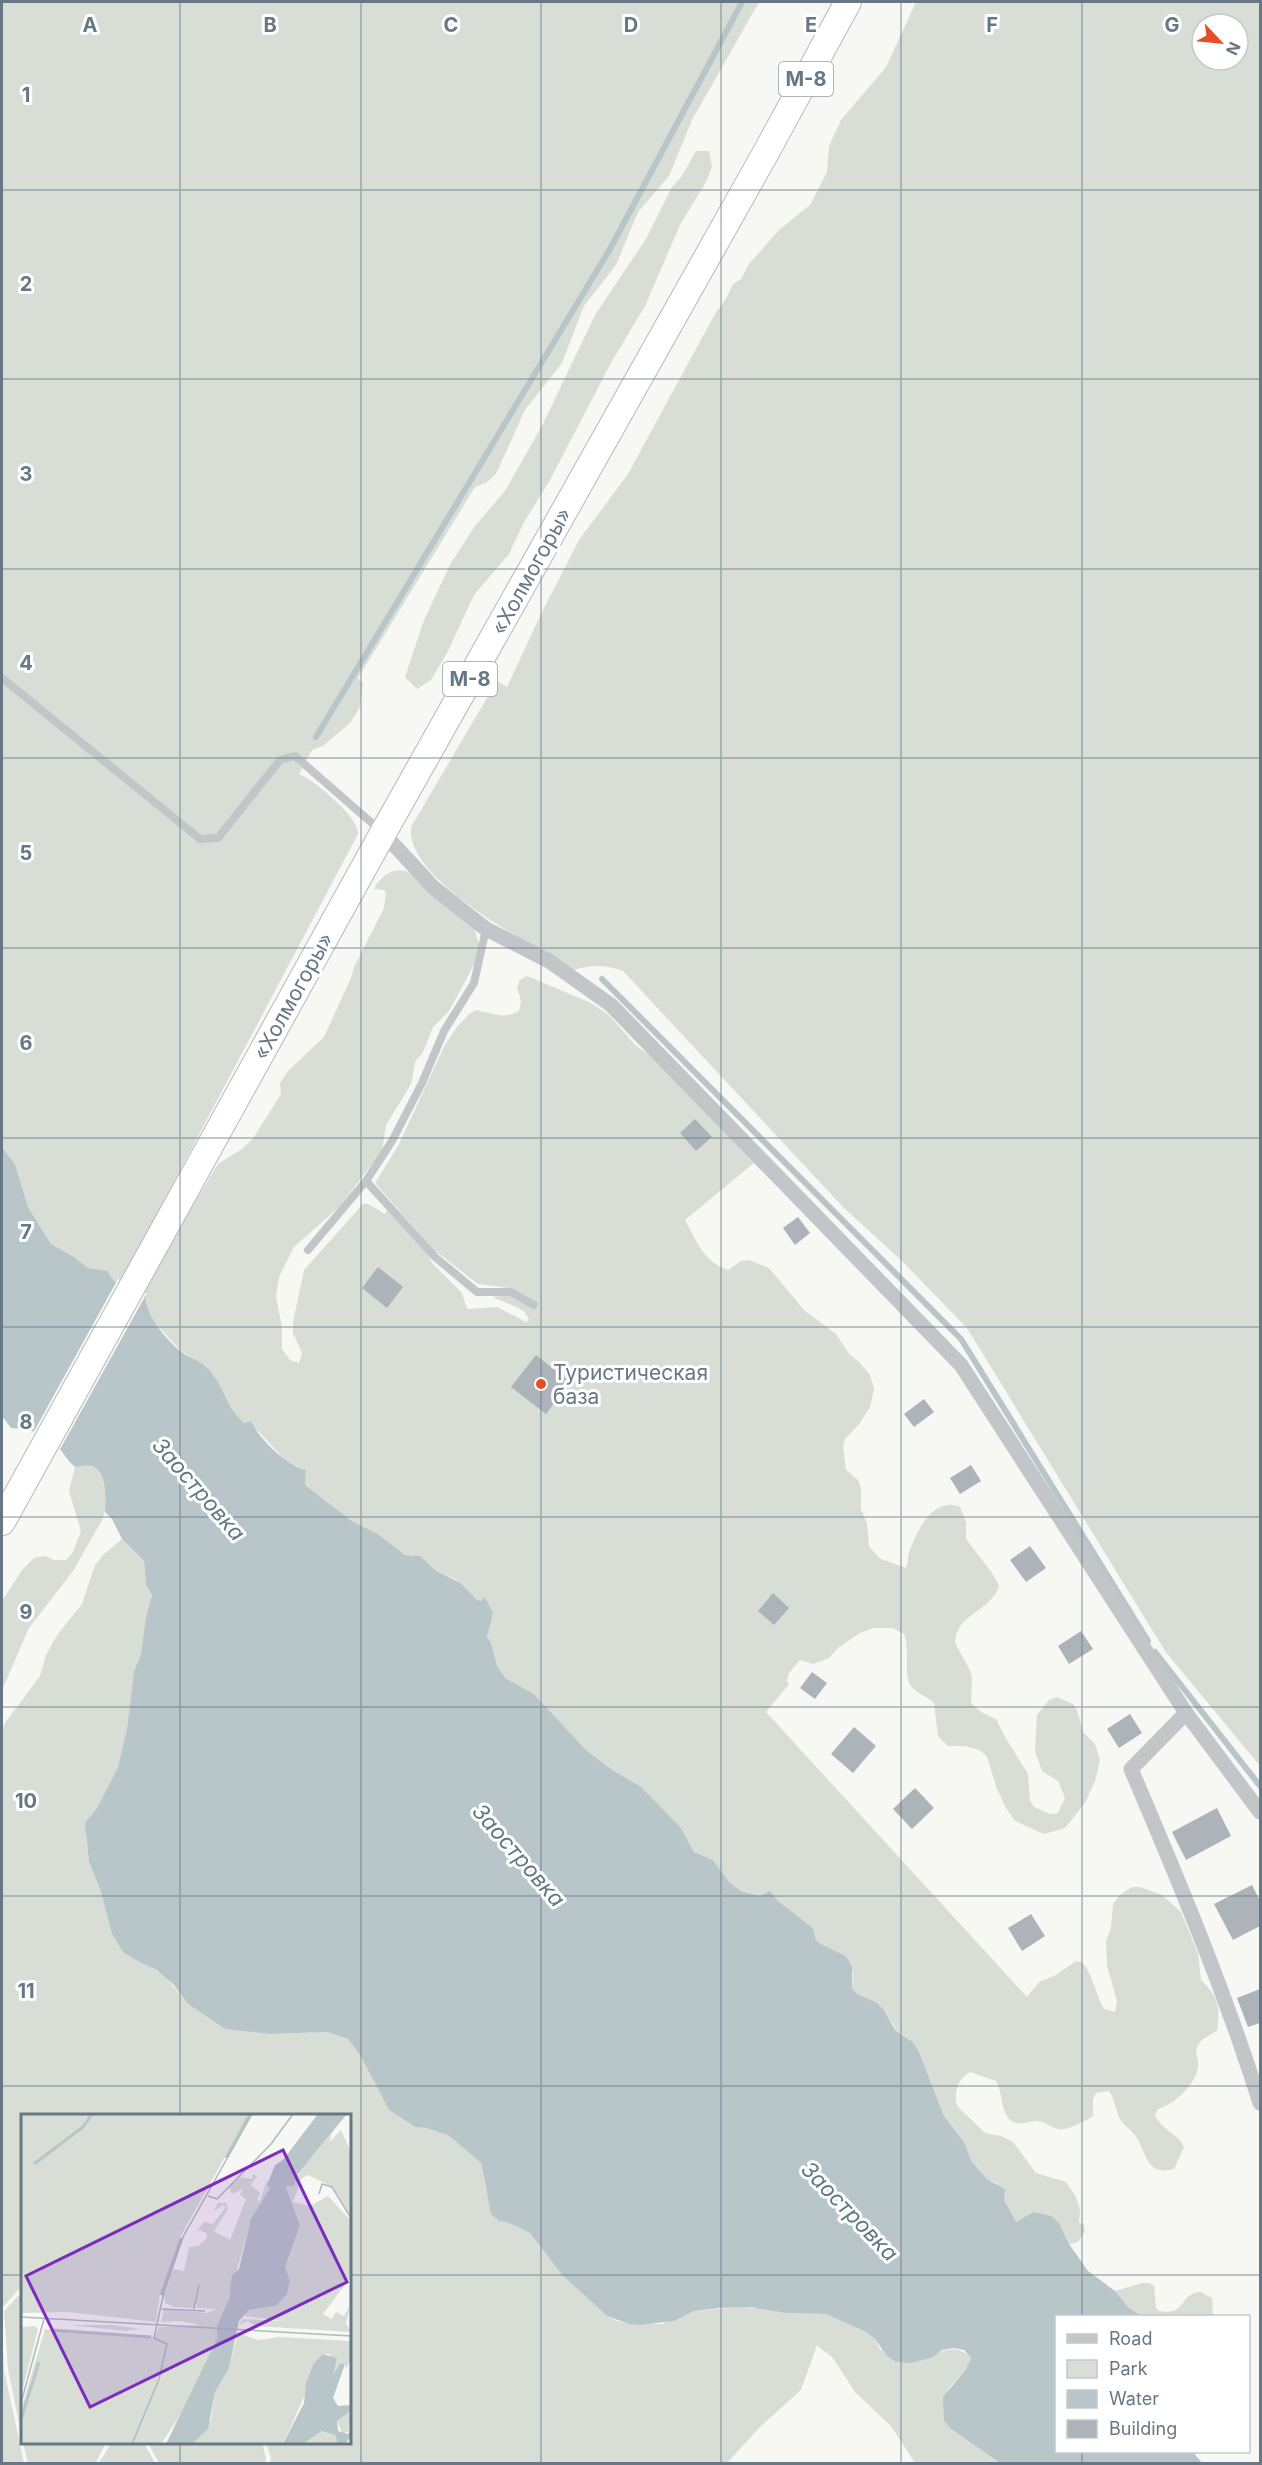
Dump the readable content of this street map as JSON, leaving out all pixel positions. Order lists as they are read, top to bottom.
{
  "streets": {
    "highway": ["М-8", "«Холмогоры»"]
  },
  "water": ["Заостровка"],
  "places": ["Туристическая база"],
  "legend": [
    "Road",
    "Park",
    "Water",
    "Building"
  ],
  "north": "bottom right",
  "grid": {
    "columns": [
      "A",
      "B",
      "C",
      "D",
      "E",
      "F",
      "G"
    ],
    "rows": [
      "1",
      "2",
      "3",
      "4",
      "5",
      "6",
      "7",
      "8",
      "9",
      "10",
      "11"
    ]
  }
}
